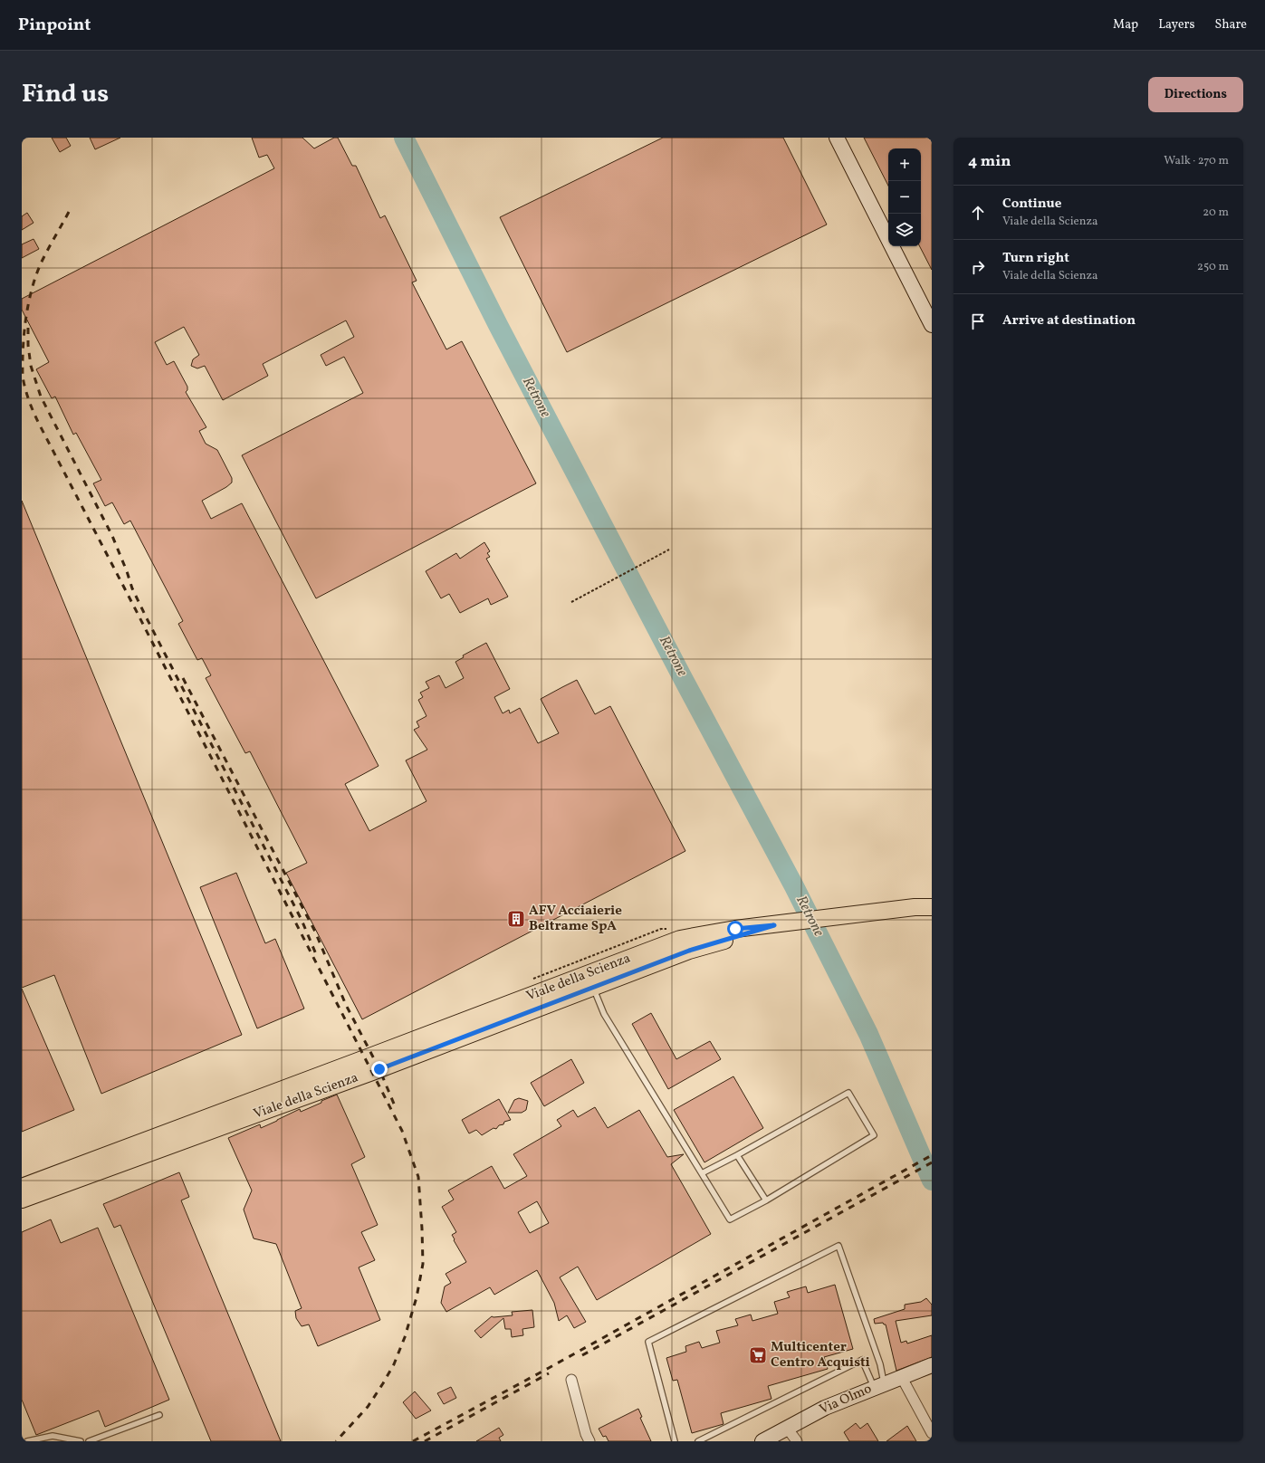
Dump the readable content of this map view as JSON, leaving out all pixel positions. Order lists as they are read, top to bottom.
{
  "streets": {
    "main road": ["Viale della Scienza"],
    "street": ["Via Olmo"]
  },
  "water": ["Retrone"],
  "places": {
    "building": ["AFV Acciaierie Beltrame SpA"],
    "supermarket": ["Multicenter Centro Acquisti"]
  },
  "page": {
    "header": "Pinpoint",
    "nav": ["Map", "Layers", "Share"],
    "title": "Find us",
    "buttons": "Directions",
    "heading": ["4 min", "Walk · 270 m"],
    "map_buttons": ["+", "−"],
    "list": [
      ["Continue", "Viale della Scienza", "20 m"],
      ["Turn right", "Viale della Scienza", "250 m"],
      "Arrive at destination"
    ]
  }
}
